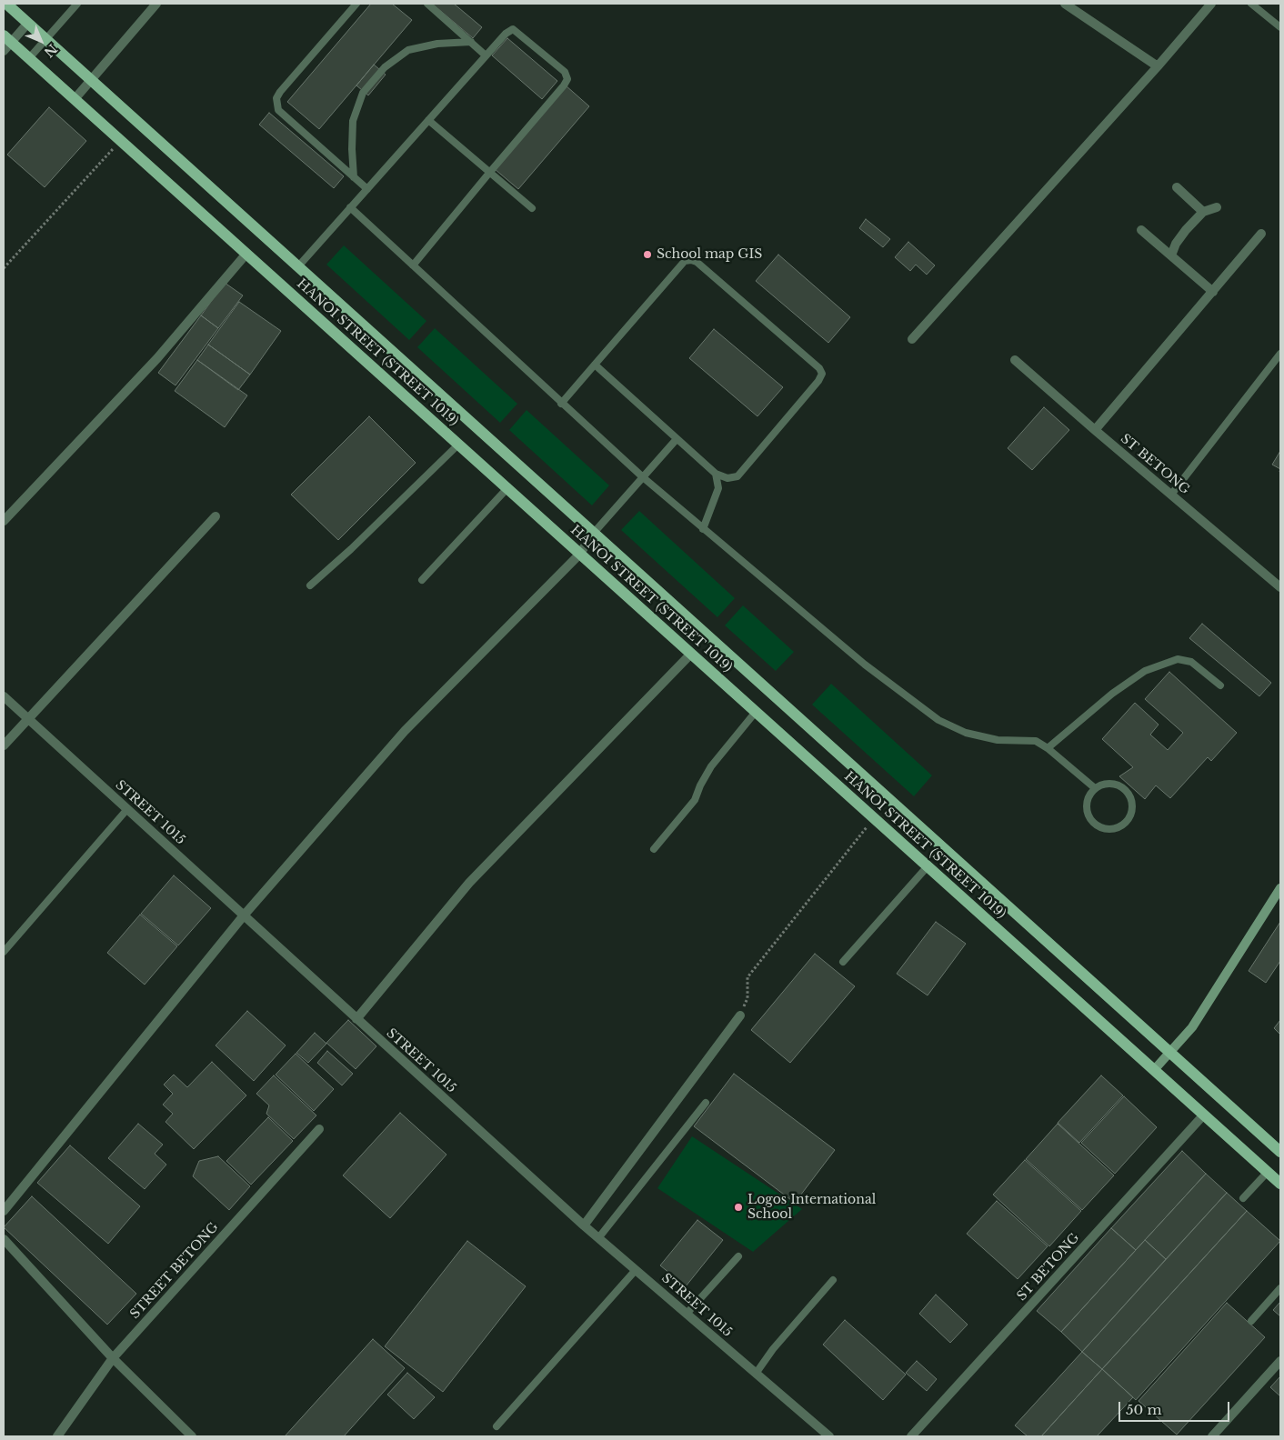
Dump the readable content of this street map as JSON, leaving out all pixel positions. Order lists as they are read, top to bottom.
{
  "streets": {
    "main road": ["HANOI STREET (STREET 1019)"],
    "street": ["ST BETONG", "STREET 1015", "STREET BETONG"]
  },
  "crossings": [
    ["HANOI STREET (STREET 1019)", "ST BETONG"]
  ],
  "places": ["School map GIS", "Logos International School"],
  "scale_bar": "50 m",
  "north": "bottom right"
}
